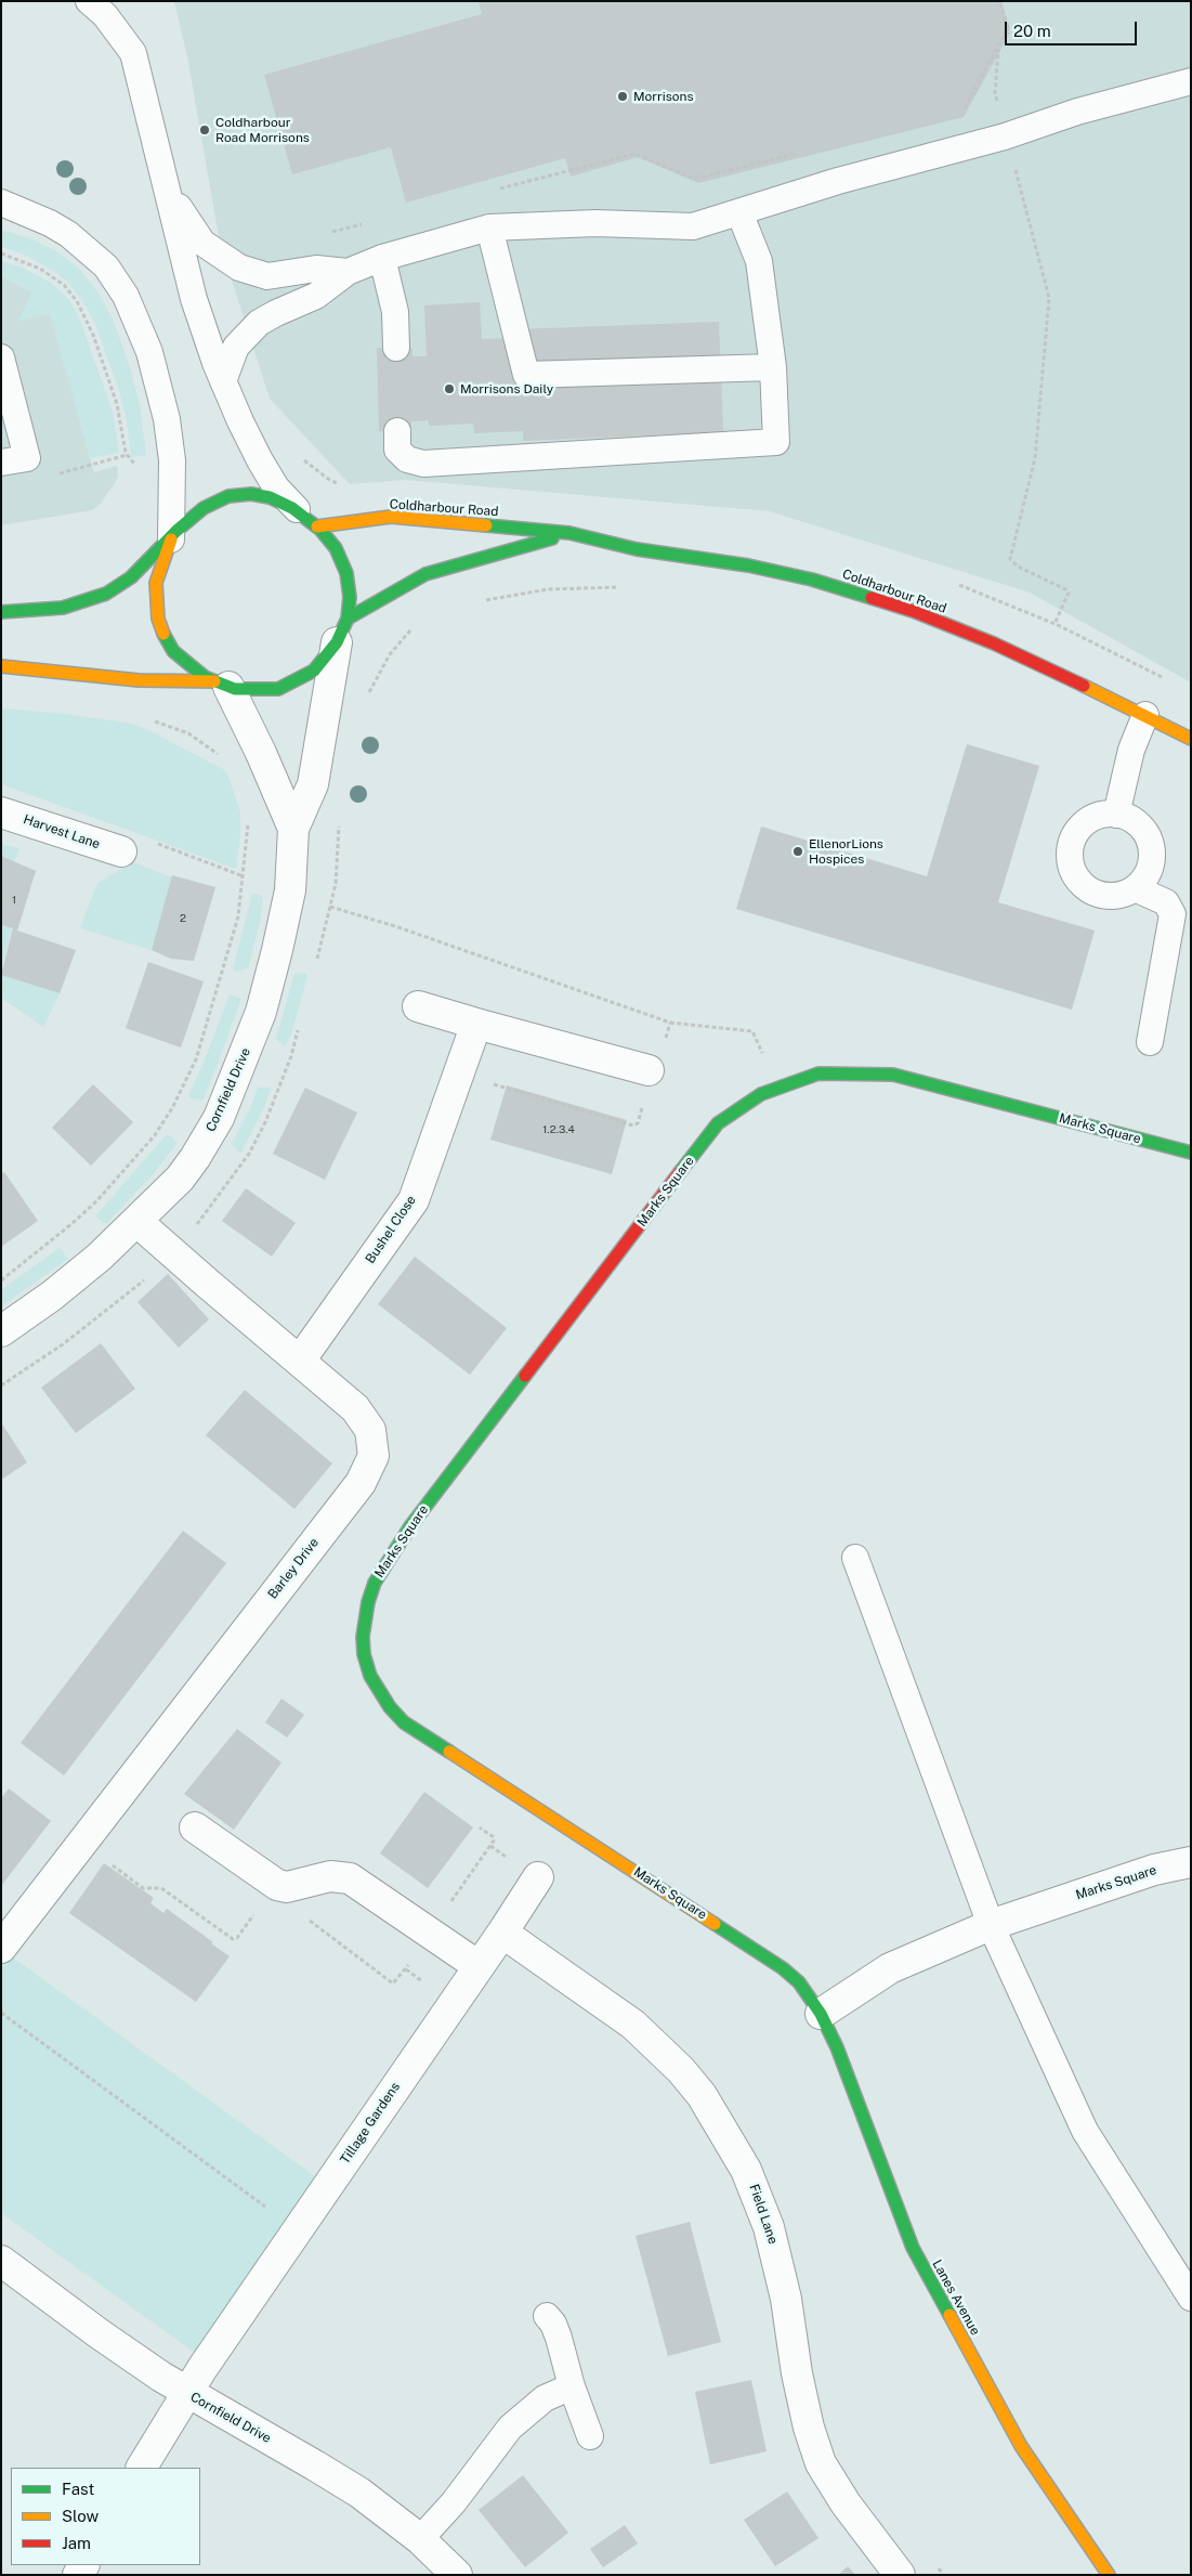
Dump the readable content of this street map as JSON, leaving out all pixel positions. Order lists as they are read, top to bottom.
{
  "streets": {
    "street": [
      "Coldharbour Road",
      "Harvest Lane",
      "Cornfield Drive",
      "Marks Square",
      "Bushel Close",
      "Barley Drive",
      "Tillage Gardens",
      "Field Lane",
      "Lanes Avenue"
    ]
  },
  "crossings": [
    ["Coldharbour Road", "Cornfield Drive"],
    ["Cornfield Drive", "Barley Drive"],
    ["Cornfield Drive", "Tillage Gardens"],
    ["Marks Square", "Lanes Avenue"],
    ["Bushel Close", "Barley Drive"],
    ["Tillage Gardens", "Field Lane"]
  ],
  "places": [
    "Morrisons",
    "Coldharbour Road Morrisons",
    "Morrisons Daily",
    "EllenorLions Hospices"
  ],
  "house_numbers": ["1", "2", "1.2.3.4"],
  "legend": ["Fast", "Slow", "Jam"],
  "scale_bar": "20 m"
}
